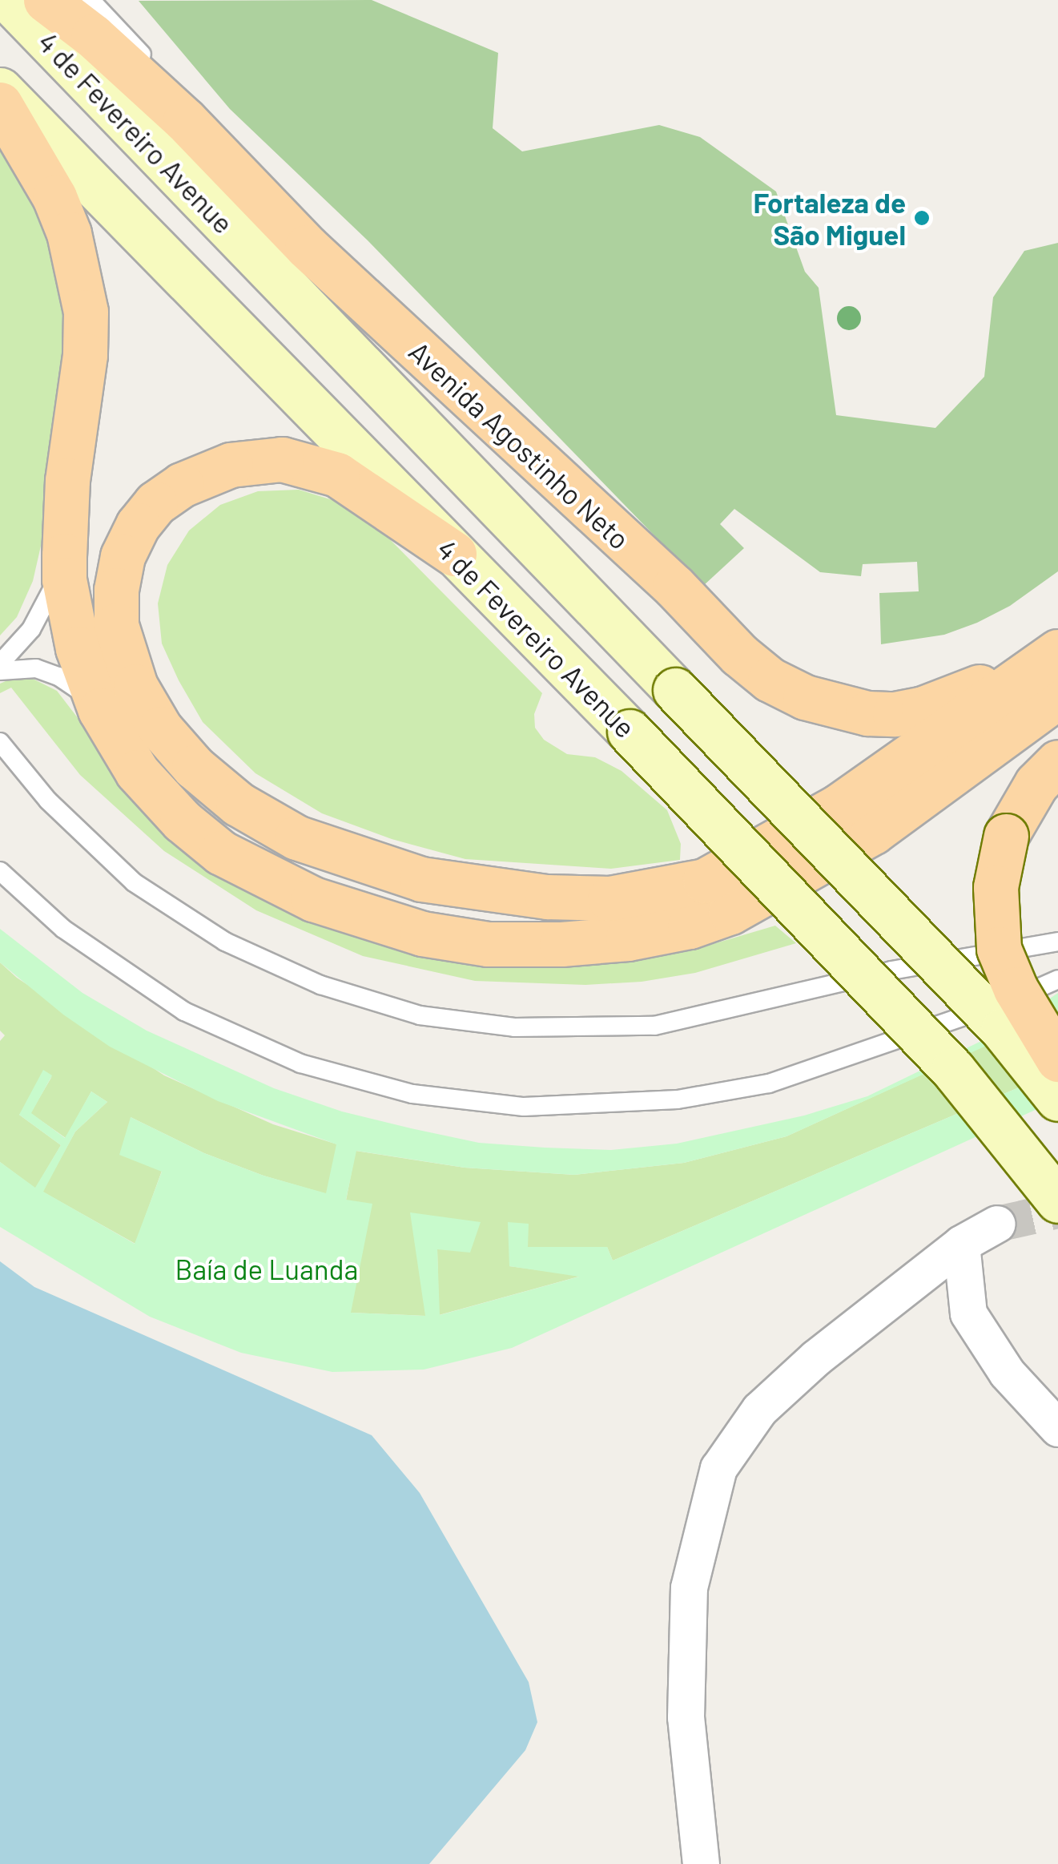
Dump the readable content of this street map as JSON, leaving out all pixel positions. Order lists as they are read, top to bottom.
{
  "streets": {
    "main road": ["Avenida Agostinho Neto"],
    "street": ["4 de Fevereiro Avenue"]
  },
  "parks": ["Baía de Luanda"],
  "places": ["Fortaleza de São Miguel"]
}
